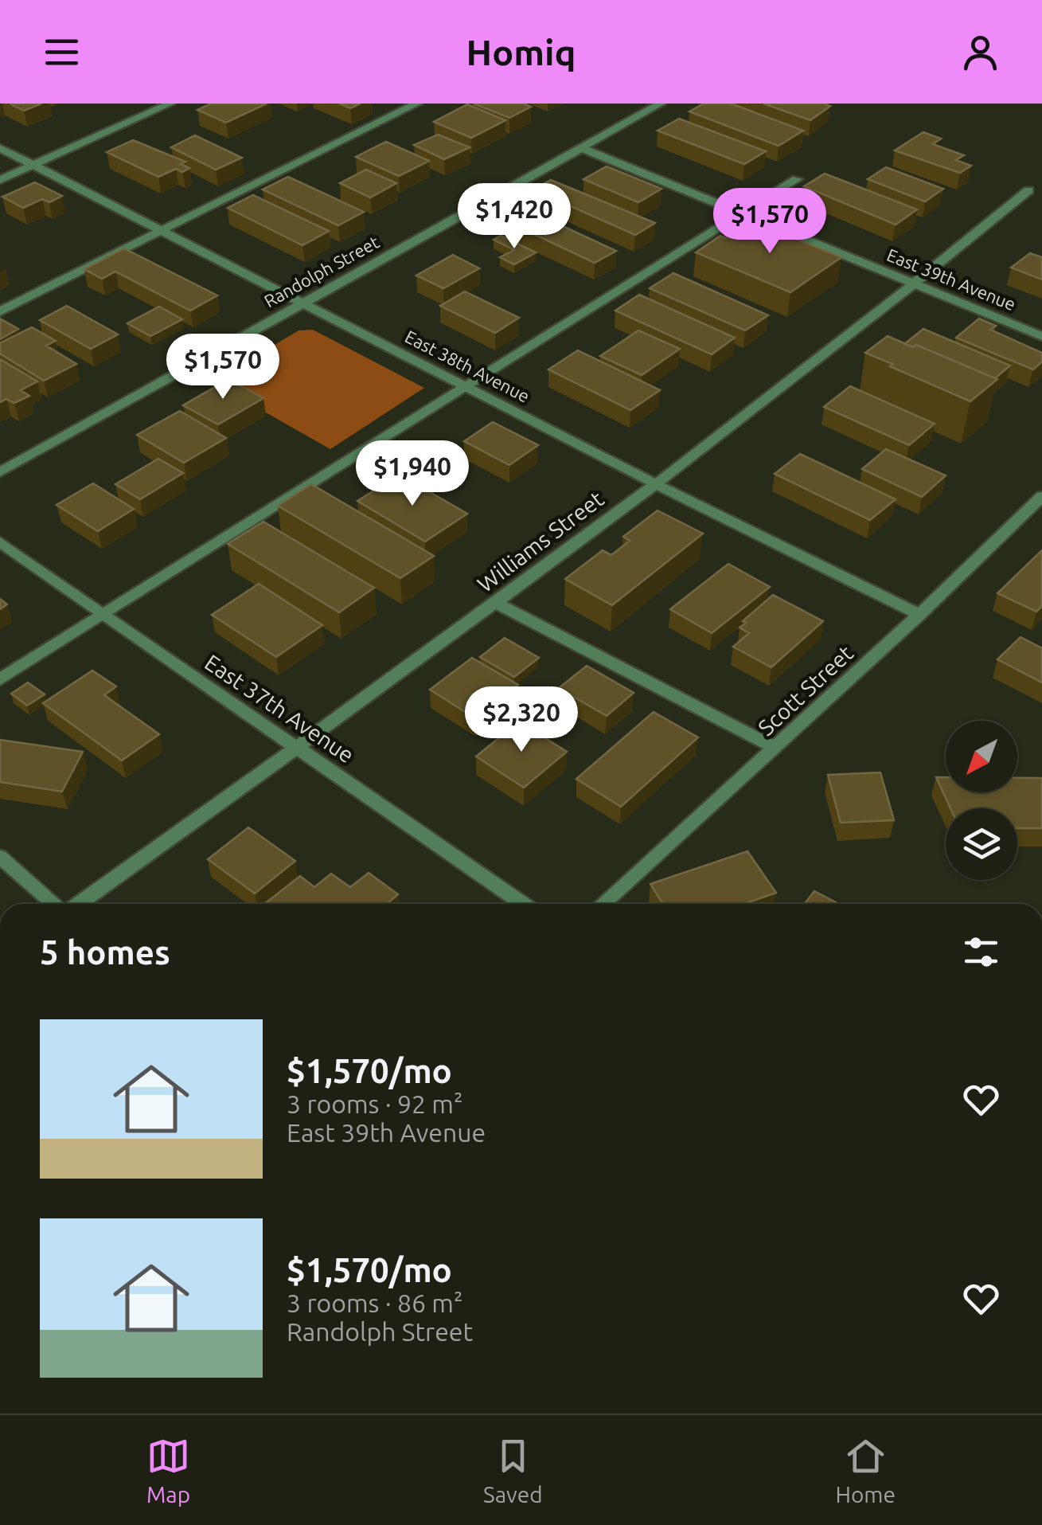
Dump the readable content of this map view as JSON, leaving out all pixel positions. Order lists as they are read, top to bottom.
{
  "streets": {
    "street": [
      "Randolph Street",
      "East 39th Avenue",
      "East 38th Avenue",
      "Williams Street",
      "Scott Street",
      "East 37th Avenue"
    ]
  },
  "crossings": [
    ["Randolph Street", "East 39th Avenue"],
    ["Randolph Street", "East 38th Avenue"],
    ["East 39th Avenue", "Williams Street"],
    ["East 38th Avenue", "Williams Street"],
    ["East 38th Avenue", "Scott Street"],
    ["Williams Street", "East 37th Avenue"]
  ],
  "north": "bottom left",
  "page": {
    "header": "Homiq",
    "price": [
      "$1,420",
      "$1,570",
      "$1,570",
      "$1,940",
      "$2,320"
    ],
    "heading": "5 homes",
    "list": [
      {
        "name": "$1,570/mo",
        "note": "3 rooms · 92 m² · East 39th Avenue"
      },
      {
        "name": "$1,570/mo",
        "note": "3 rooms · 86 m² · Randolph Street"
      }
    ],
    "tabs": ["Map", "Saved", "Home"]
  }
}
